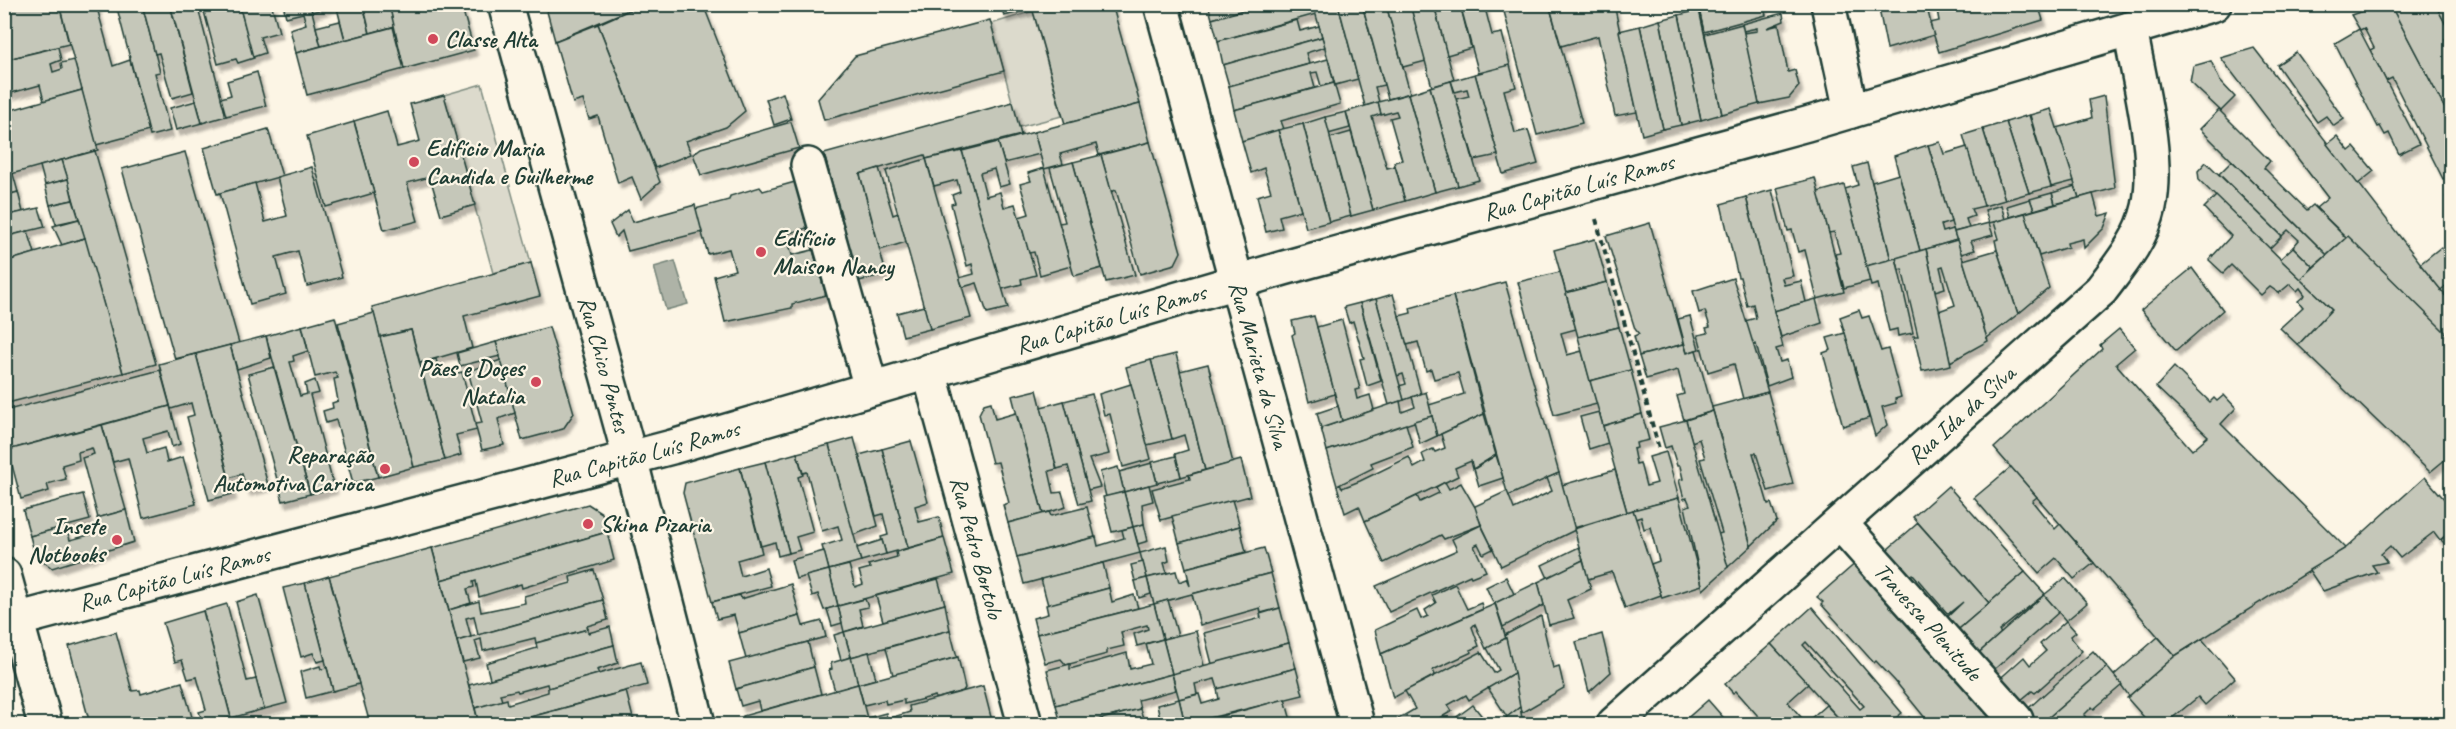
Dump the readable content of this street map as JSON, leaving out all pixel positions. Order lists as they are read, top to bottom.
{
  "streets": {
    "street": [
      "Rua Capitão Luís Ramos",
      "Rua Chico Pontes",
      "Rua Marieta da Silva",
      "Rua Ida da Silva",
      "Rua Pedro Bortolo",
      "Travessa Plenitude"
    ]
  },
  "crossings": [
    ["Rua Capitão Luís Ramos", "Rua Chico Pontes"],
    ["Rua Capitão Luís Ramos", "Rua Marieta da Silva"],
    ["Rua Capitão Luís Ramos", "Rua Ida da Silva"],
    ["Rua Capitão Luís Ramos", "Rua Pedro Bortolo"],
    ["Rua Ida da Silva", "Travessa Plenitude"]
  ],
  "places": [
    "Classe Alta",
    "Edifício Maria Candida e Guilherme",
    "Edifício Maison Nancy",
    "Pães e Doçes Natalia",
    "Reparação Automotiva Carioca",
    "Skina Pizaria",
    "Insete Notbooks"
  ]
}
